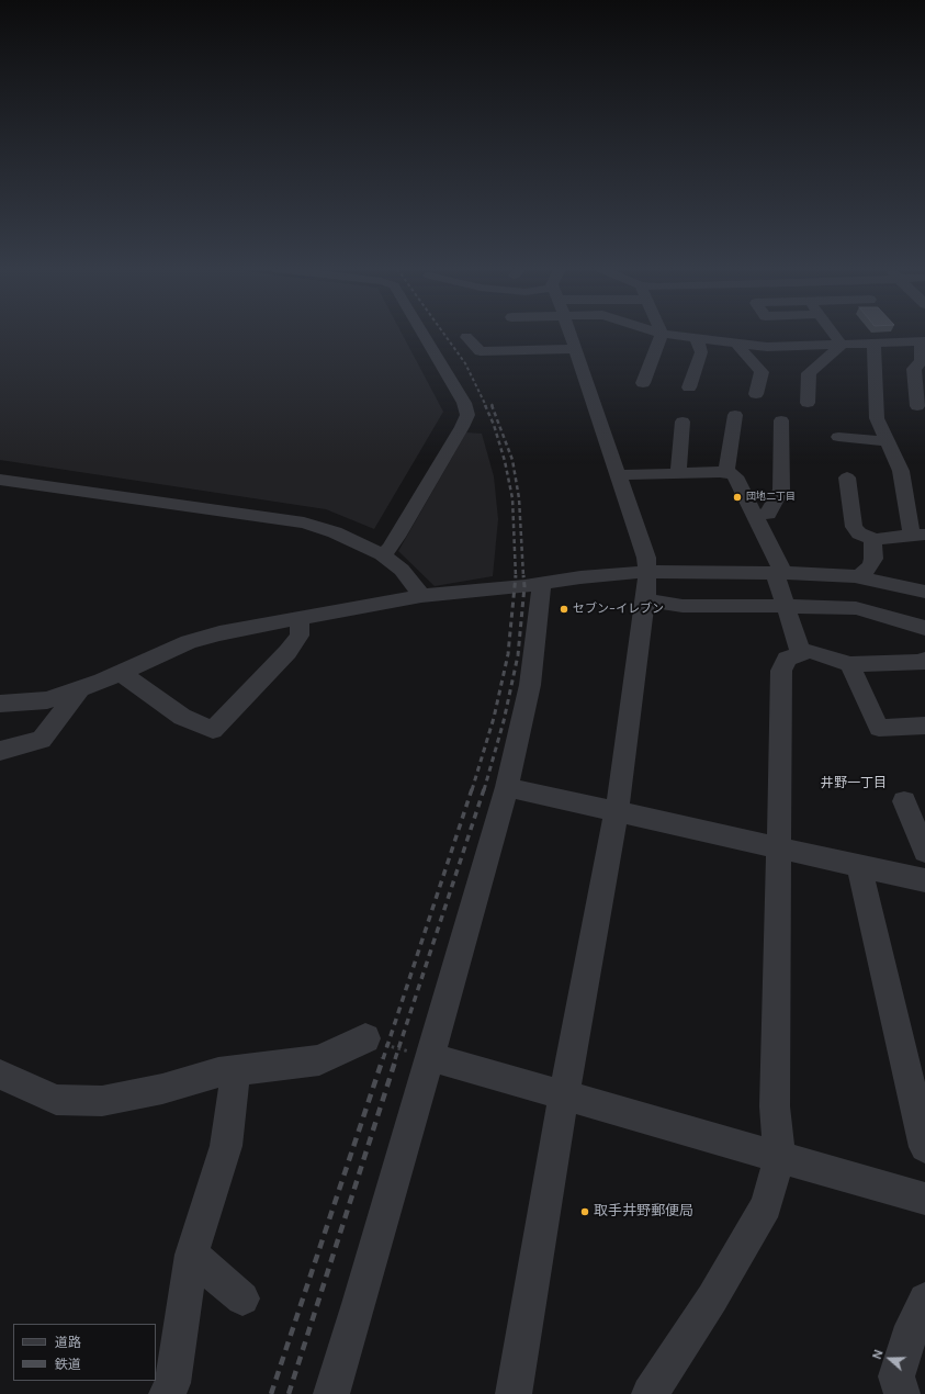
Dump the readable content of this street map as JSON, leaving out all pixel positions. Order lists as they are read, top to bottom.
{
  "districts": ["井野一丁目"],
  "places": ["団地二丁目", "セブン-イレブン", "取手井野郵便局"],
  "legend": ["道路", "鉄道"],
  "north": "left"
}
